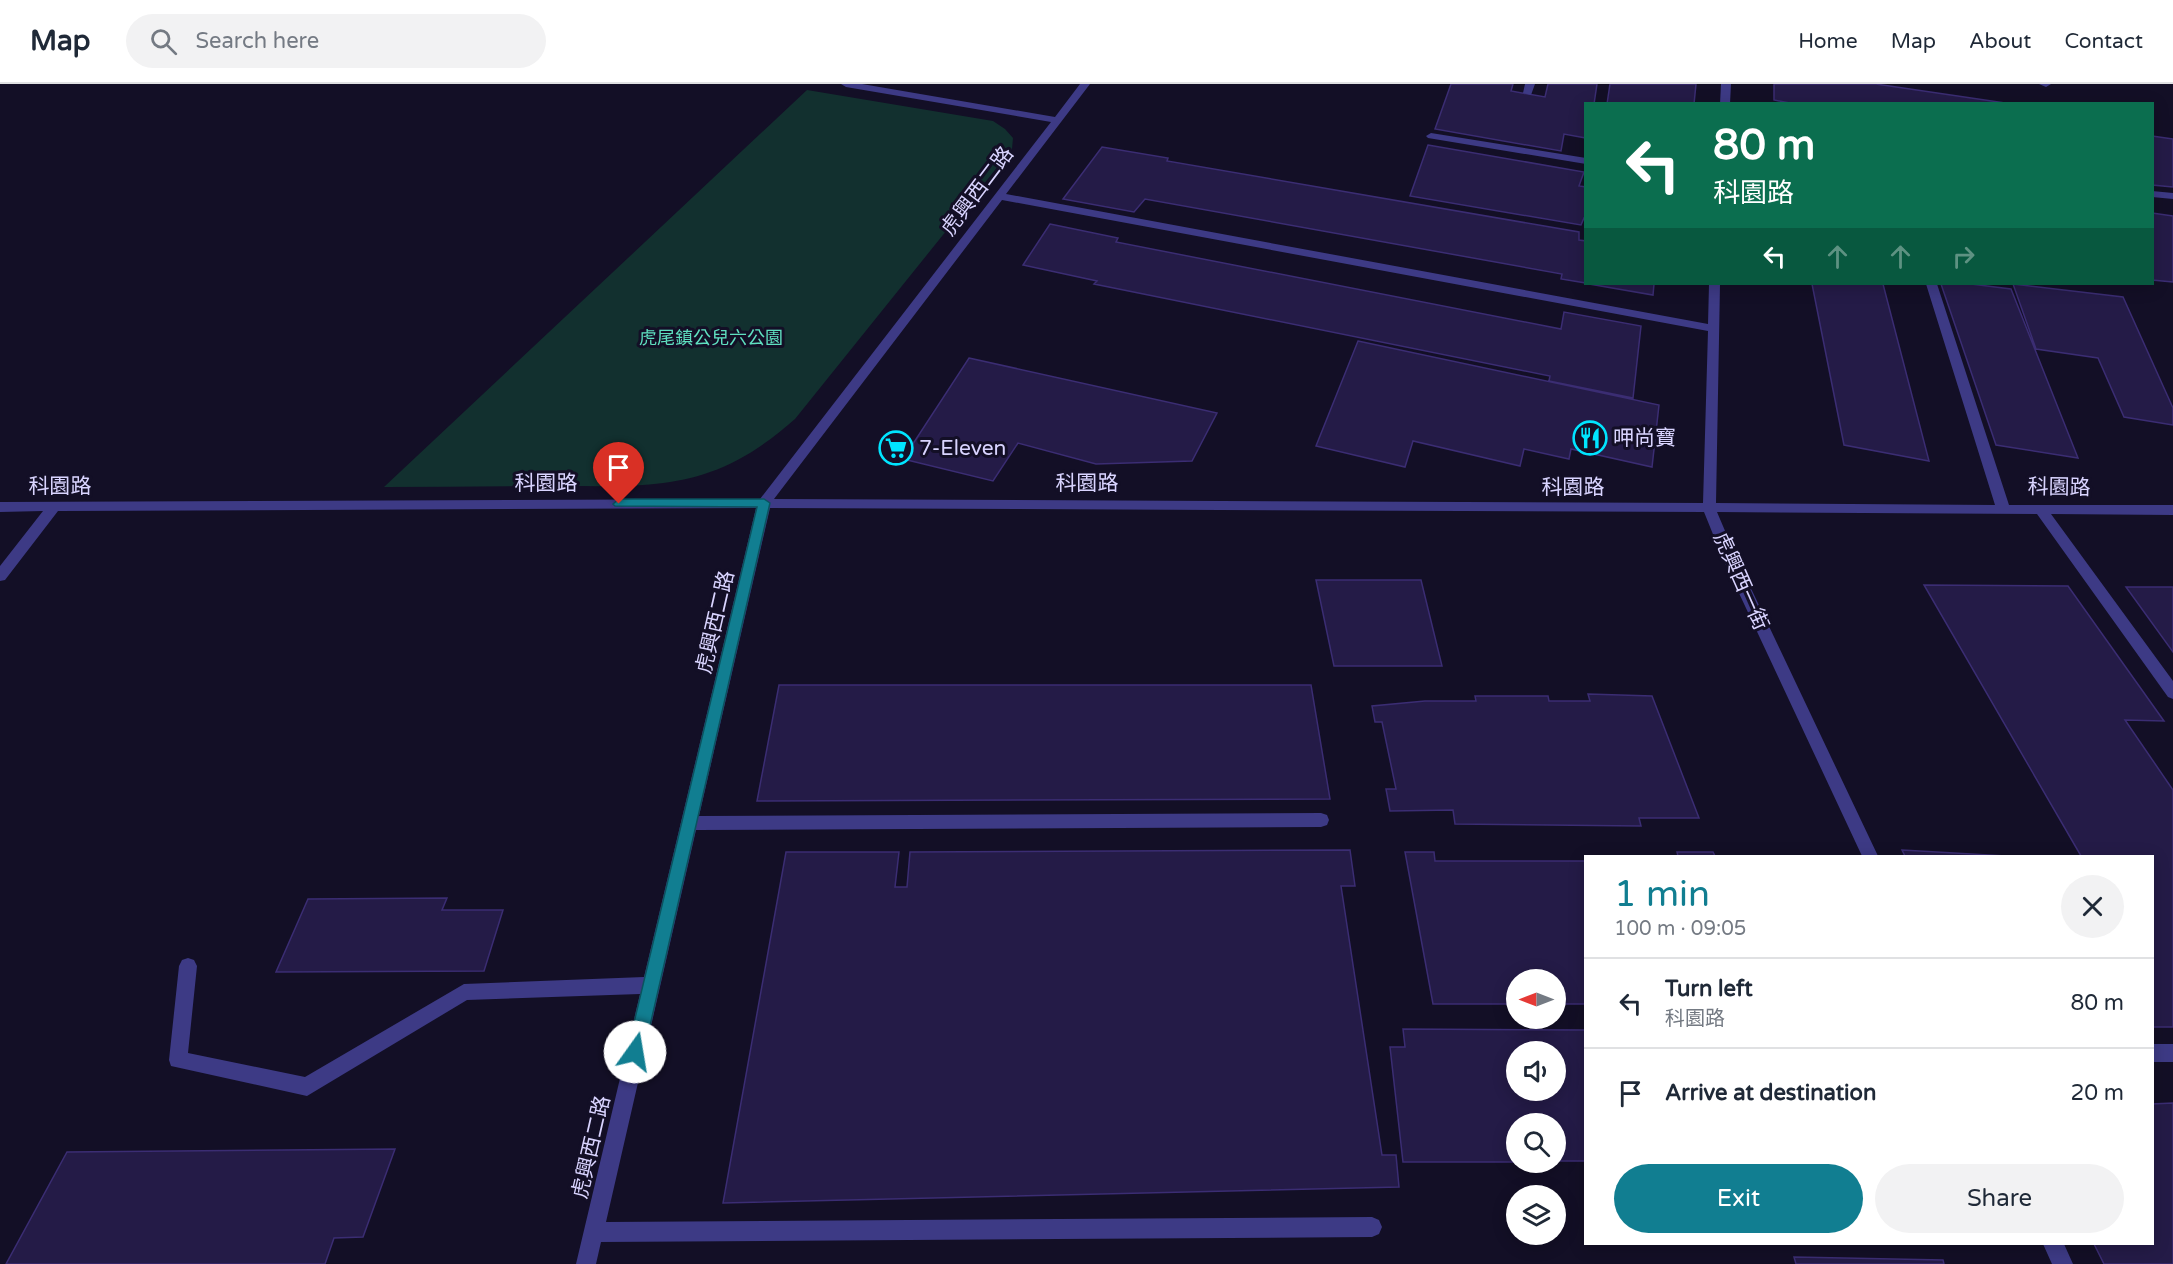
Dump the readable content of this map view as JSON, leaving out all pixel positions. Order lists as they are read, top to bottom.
{
  "streets": {
    "street": ["虎興西二路", "科園路", "虎興西一街"]
  },
  "crossings": [
    ["虎興西二路", "科園路"],
    ["科園路", "虎興西一街"]
  ],
  "parks": ["虎尾鎮公兒六公園"],
  "places": {
    "restaurant": ["呷尚寶"],
    "supermarket": ["7-Eleven"]
  },
  "north": "left",
  "page": {
    "header": "Map",
    "search": "Search here",
    "nav": [
      "Home",
      "Map",
      "About",
      "Contact"
    ],
    "turn": ["80 m", "科園路"],
    "heading": ["1 min", "100 m · 09:05"],
    "list": [
      {
        "name": "Turn left",
        "note": "科園路",
        "value": "80 m"
      },
      {
        "name": "Arrive at destination",
        "value": "20 m"
      }
    ],
    "buttons": ["Exit", "Share"]
  }
}
